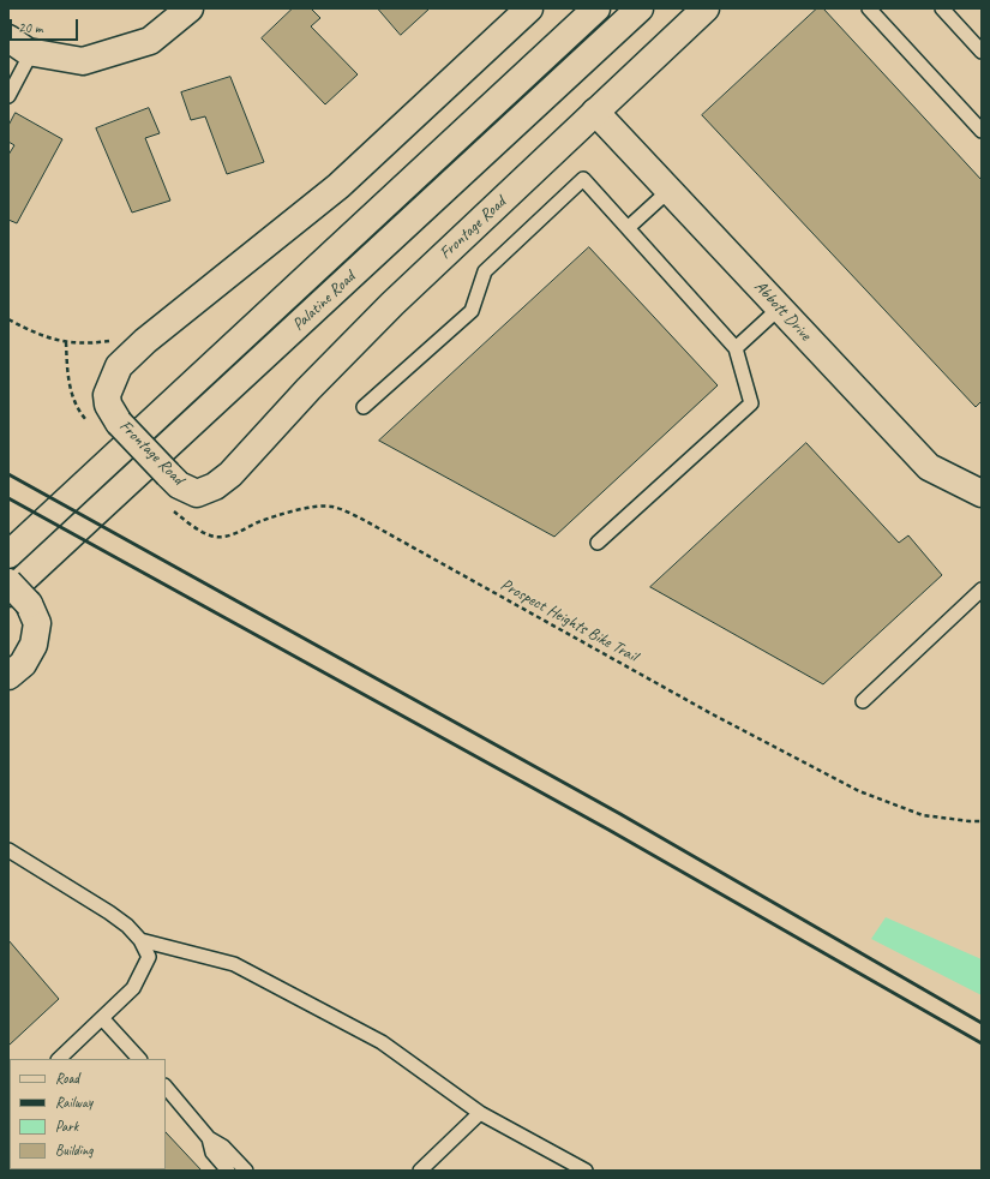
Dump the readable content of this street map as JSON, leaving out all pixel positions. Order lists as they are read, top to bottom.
{
  "streets": {
    "main road": ["Frontage Road", "Palatine Road", "Abbott Drive"],
    "path": ["Prospect Heights Bike Trail"]
  },
  "crossings": [
    ["Frontage Road", "Abbott Drive"]
  ],
  "legend": [
    "Road",
    "Railway",
    "Park",
    "Building"
  ],
  "scale_bar": "20 m"
}
